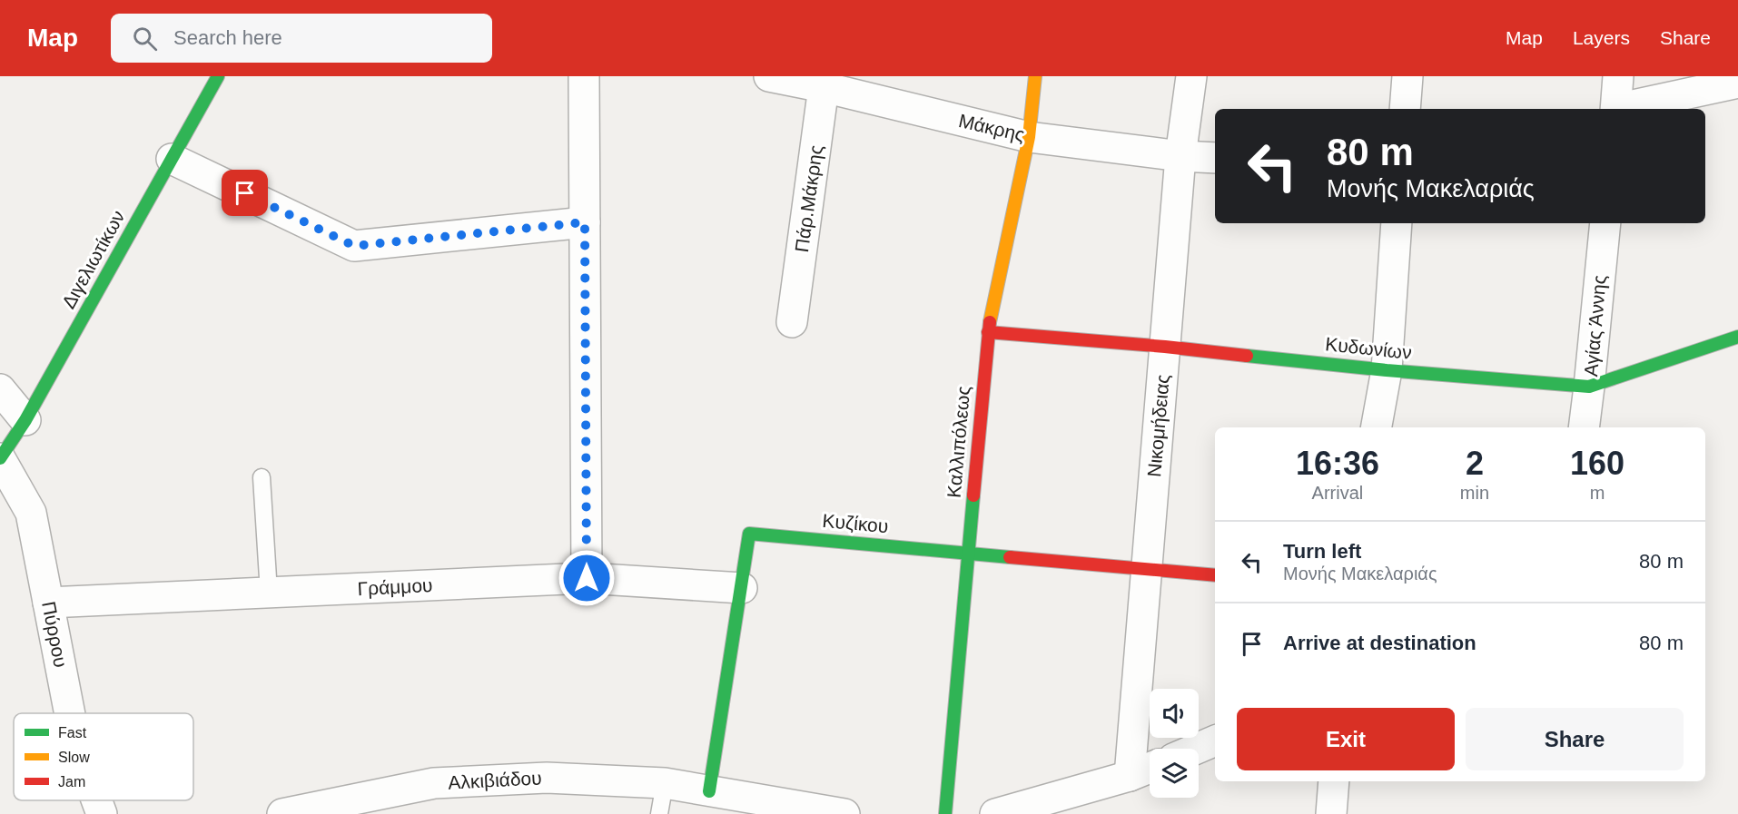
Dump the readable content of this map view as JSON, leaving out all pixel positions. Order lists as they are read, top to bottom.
{
  "streets": {
    "street": [
      "Μάκρης",
      "Πάρ.Μάκρης",
      "Διγελιωτίκων",
      "Αγίας Άννης",
      "Κυδωνίων",
      "Νικομήδειας",
      "Καλλιπόλεως",
      "Κυζίκου",
      "Γράμμου",
      "Πύρρου",
      "Αλκιβιάδου"
    ]
  },
  "crossings": [
    ["Μάκρης", "Πάρ.Μάκρης"],
    ["Μάκρης", "Νικομήδειας"],
    ["Μάκρης", "Καλλιπόλεως"],
    ["Διγελιωτίκων", "Πύρρου"],
    ["Αγίας Άννης", "Κυδωνίων"],
    ["Κυδωνίων", "Νικομήδειας"],
    ["Κυδωνίων", "Καλλιπόλεως"],
    ["Νικομήδειας", "Κυζίκου"],
    ["Καλλιπόλεως", "Κυζίκου"],
    ["Κυζίκου", "Γράμμου"],
    ["Κυζίκου", "Αλκιβιάδου"],
    ["Γράμμου", "Πύρρου"]
  ],
  "legend": ["Fast", "Slow", "Jam"],
  "page": {
    "header": "Map",
    "search": "Search here",
    "nav": ["Map", "Layers", "Share"],
    "turn": ["80 m", "Μονής Μακελαριάς"],
    "eta": [
      "16:36",
      "Arrival",
      "2",
      "min",
      "160",
      "m"
    ],
    "list": [
      {
        "name": "Turn left",
        "note": "Μονής Μακελαριάς",
        "value": "80 m"
      },
      {
        "name": "Arrive at destination",
        "value": "80 m"
      }
    ],
    "buttons": ["Exit", "Share"]
  }
}
